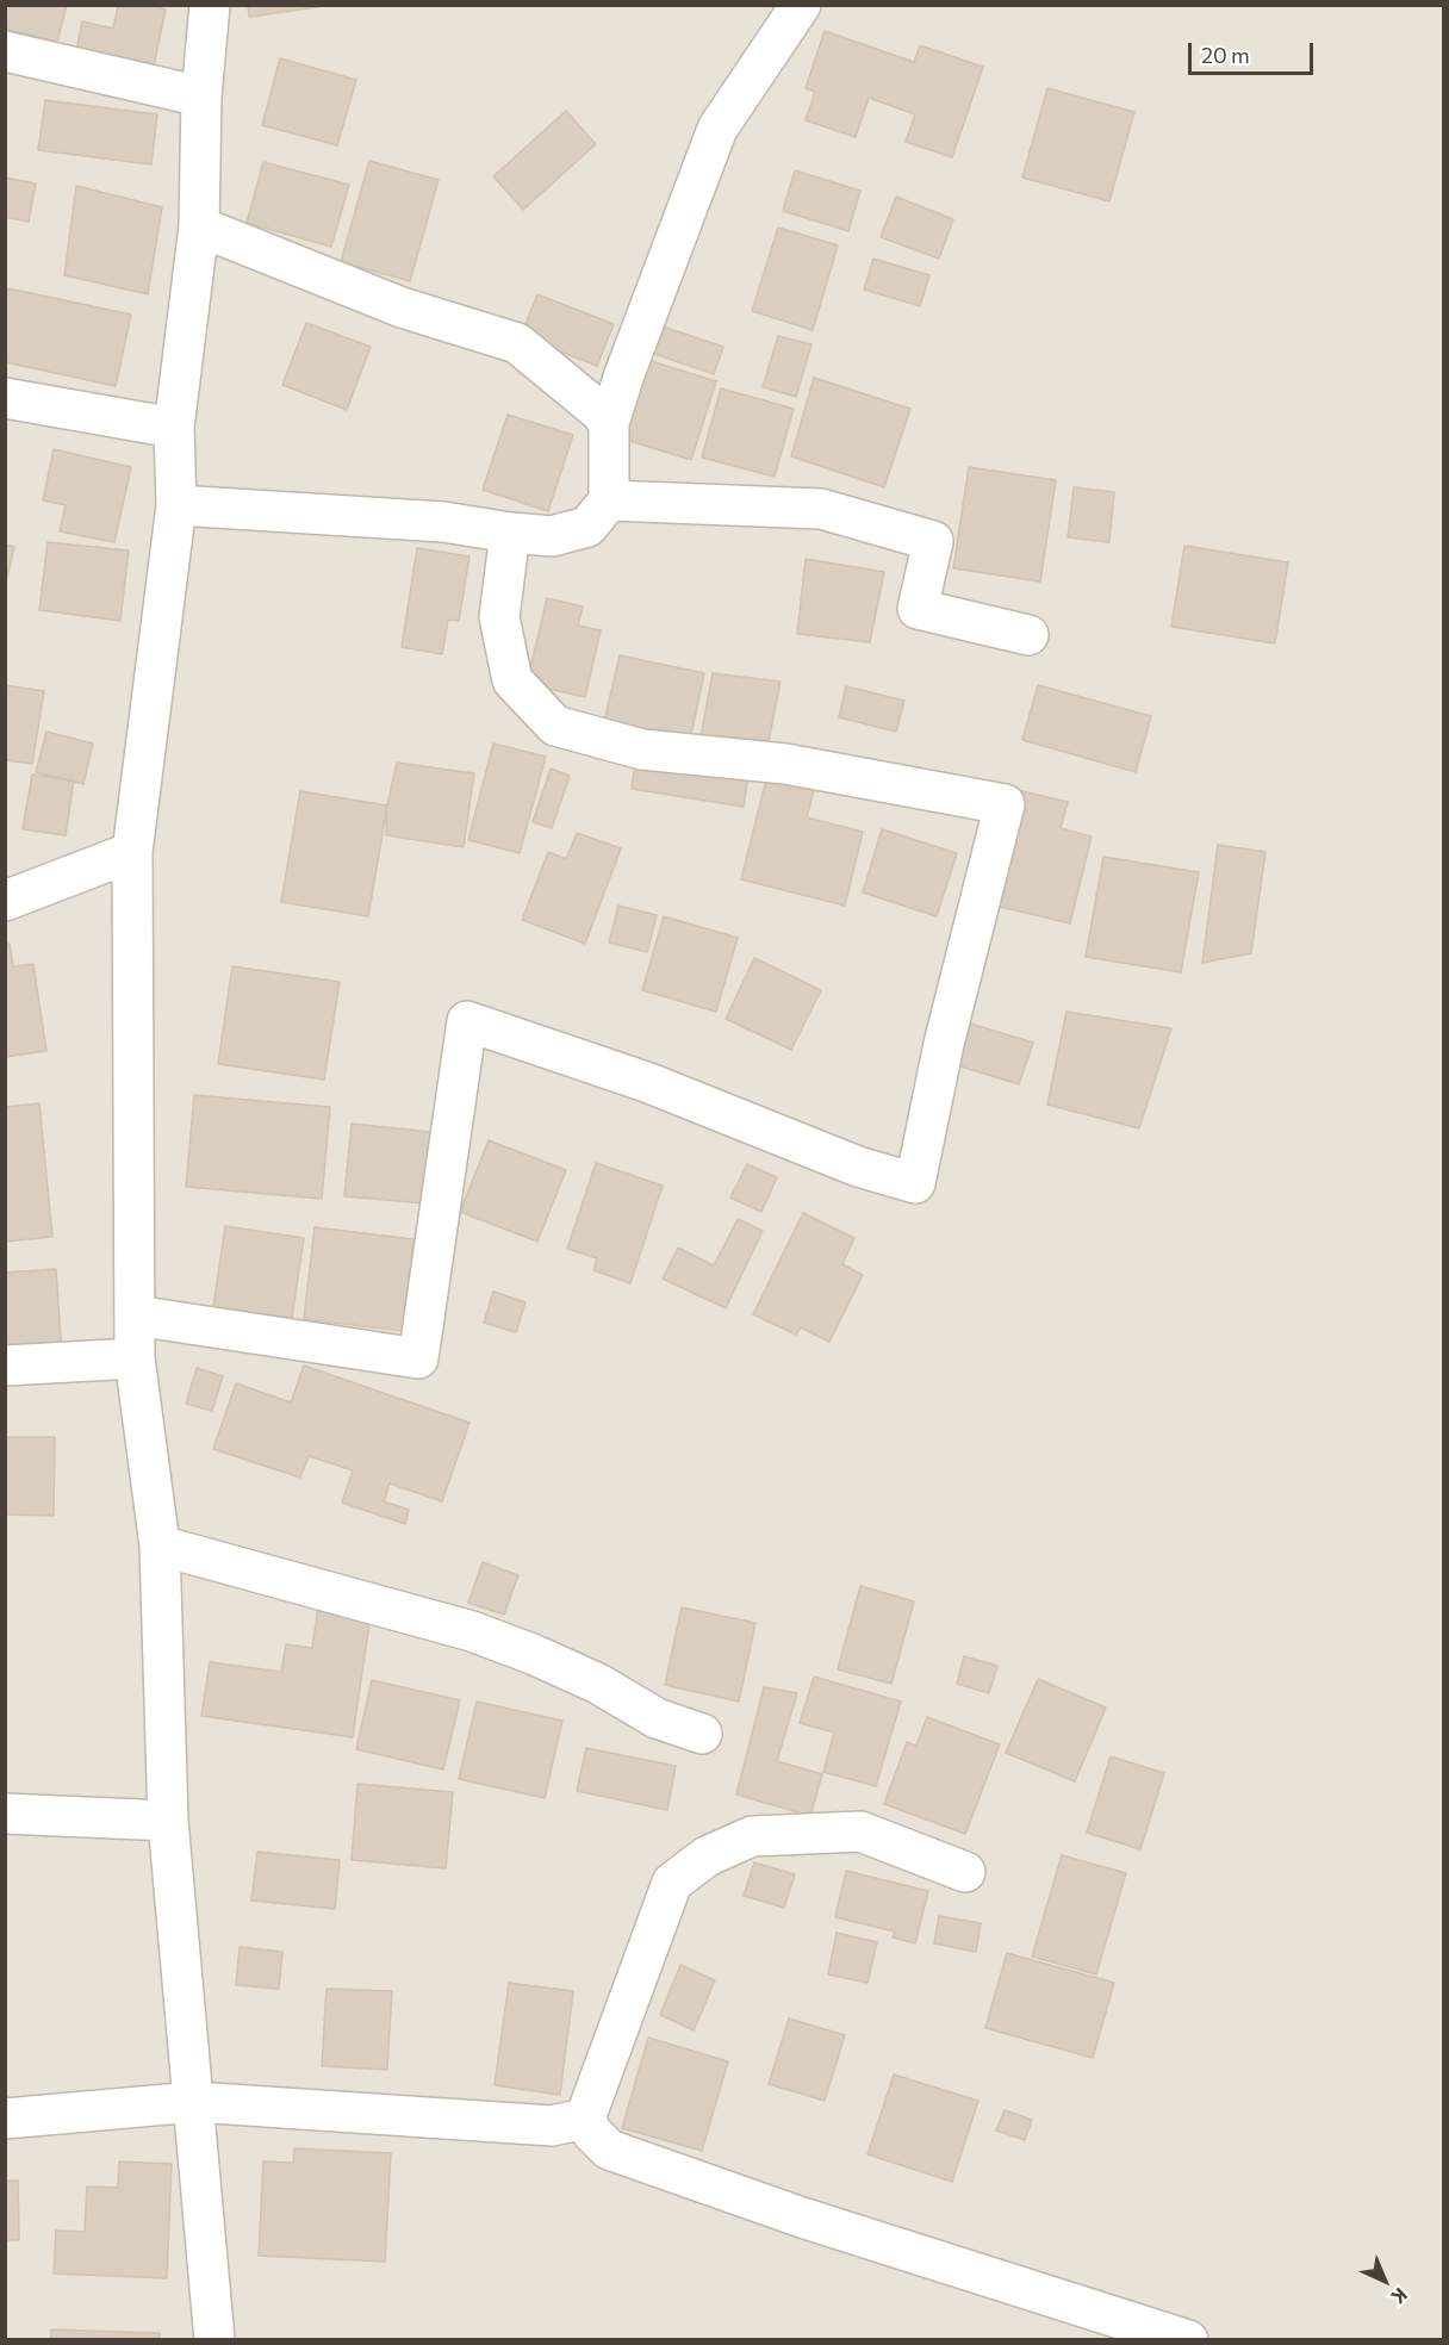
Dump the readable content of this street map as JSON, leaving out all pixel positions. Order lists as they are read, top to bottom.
{
  "scale_bar": "20 m",
  "north": "bottom right"
}
